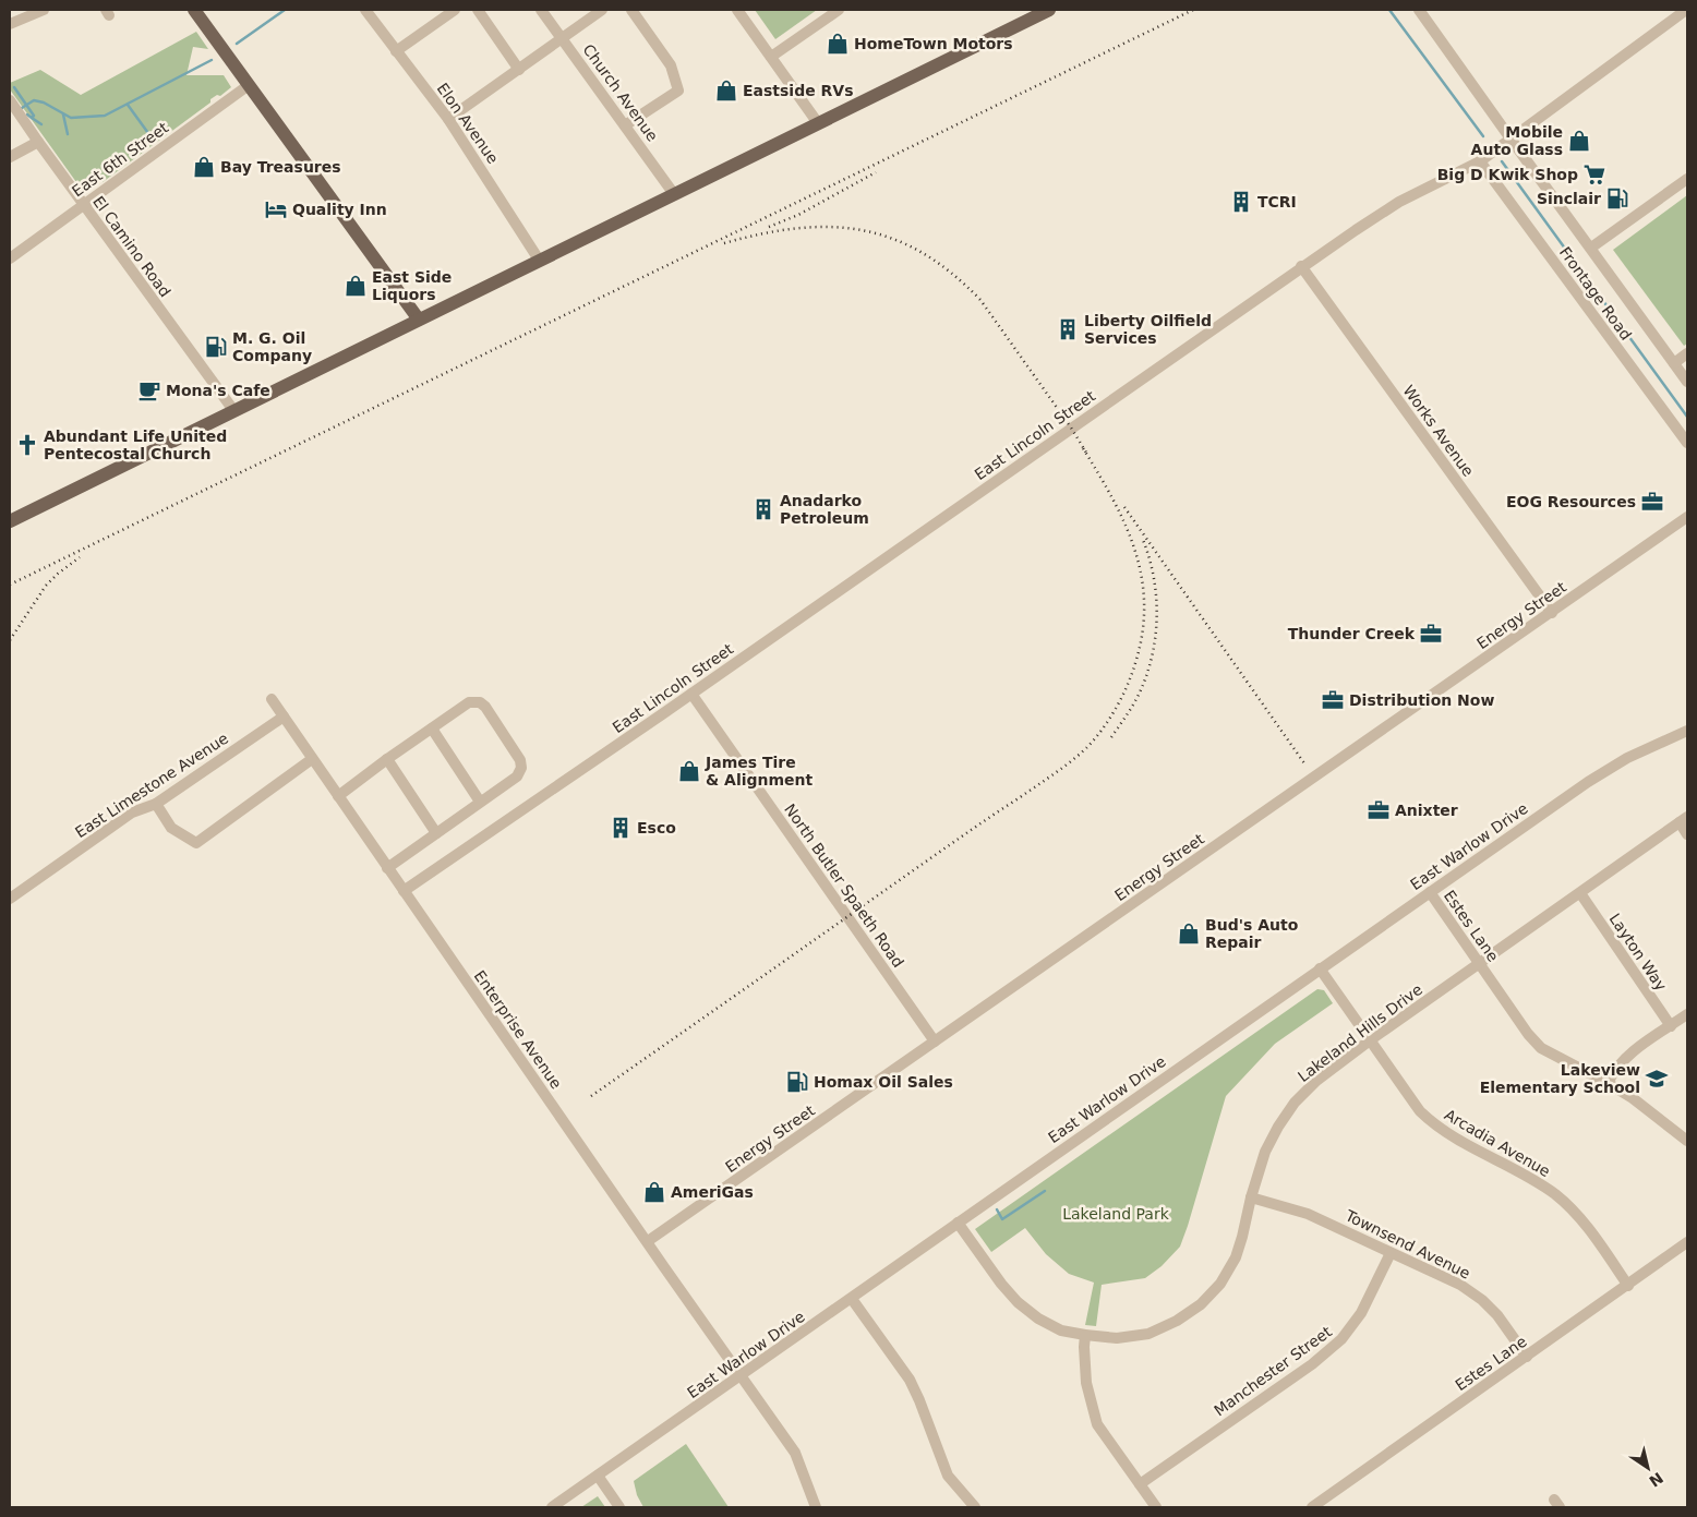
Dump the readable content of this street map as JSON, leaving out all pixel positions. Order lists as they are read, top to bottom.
{
  "streets": {
    "street": [
      "Church Avenue",
      "Elon Avenue",
      "East 6th Street",
      "El Camino Road",
      "Frontage Road",
      "Works Avenue",
      "East Lincoln Street",
      "Energy Street",
      "East Limestone Avenue",
      "East Warlow Drive",
      "North Butler Spaeth Road",
      "Estes Lane",
      "Layton Way",
      "Enterprise Avenue",
      "Lakeland Hills Drive",
      "Arcadia Avenue",
      "Townsend Avenue",
      "Manchester Street"
    ]
  },
  "crossings": [
    ["East 6th Street", "El Camino Road"],
    ["Frontage Road", "East Lincoln Street"],
    ["Works Avenue", "East Lincoln Street"],
    ["Works Avenue", "Energy Street"],
    ["East Lincoln Street", "North Butler Spaeth Road"],
    ["East Lincoln Street", "Enterprise Avenue"],
    ["Energy Street", "North Butler Spaeth Road"],
    ["Energy Street", "Enterprise Avenue"],
    ["East Limestone Avenue", "Enterprise Avenue"],
    ["East Warlow Drive", "Estes Lane"],
    ["East Warlow Drive", "Enterprise Avenue"],
    ["East Warlow Drive", "Lakeland Hills Drive"],
    ["East Warlow Drive", "Arcadia Avenue"],
    ["Estes Lane", "Lakeland Hills Drive"],
    ["Estes Lane", "Arcadia Avenue"],
    ["Estes Lane", "Townsend Avenue"],
    ["Layton Way", "Lakeland Hills Drive"],
    ["Lakeland Hills Drive", "Arcadia Avenue"],
    ["Lakeland Hills Drive", "Townsend Avenue"],
    ["Townsend Avenue", "Manchester Street"]
  ],
  "parks": ["Lakeland Park"],
  "places": {
    "shop": [
      "HomeTown Motors",
      "Eastside RVs",
      "Mobile Auto Glass",
      "Bay Treasures",
      "East Side Liquors",
      "James Tire & Alignment",
      "Bud's Auto Repair",
      "AmeriGas"
    ],
    "supermarket": ["Big D Kwik Shop"],
    "fuel station": ["Sinclair", "M. G. Oil Company", "Homax Oil Sales"],
    "building": [
      "TCRI",
      "Liberty Oilfield Services",
      "Anadarko Petroleum",
      "Esco"
    ],
    "hotel": ["Quality Inn"],
    "cafe": ["Mona's Cafe"],
    "church": ["Abundant Life United Pentecostal Church"],
    "office": [
      "EOG Resources",
      "Thunder Creek",
      "Distribution Now",
      "Anixter"
    ],
    "school or university": ["Lakeview Elementary School"]
  },
  "north": "bottom right"
}
